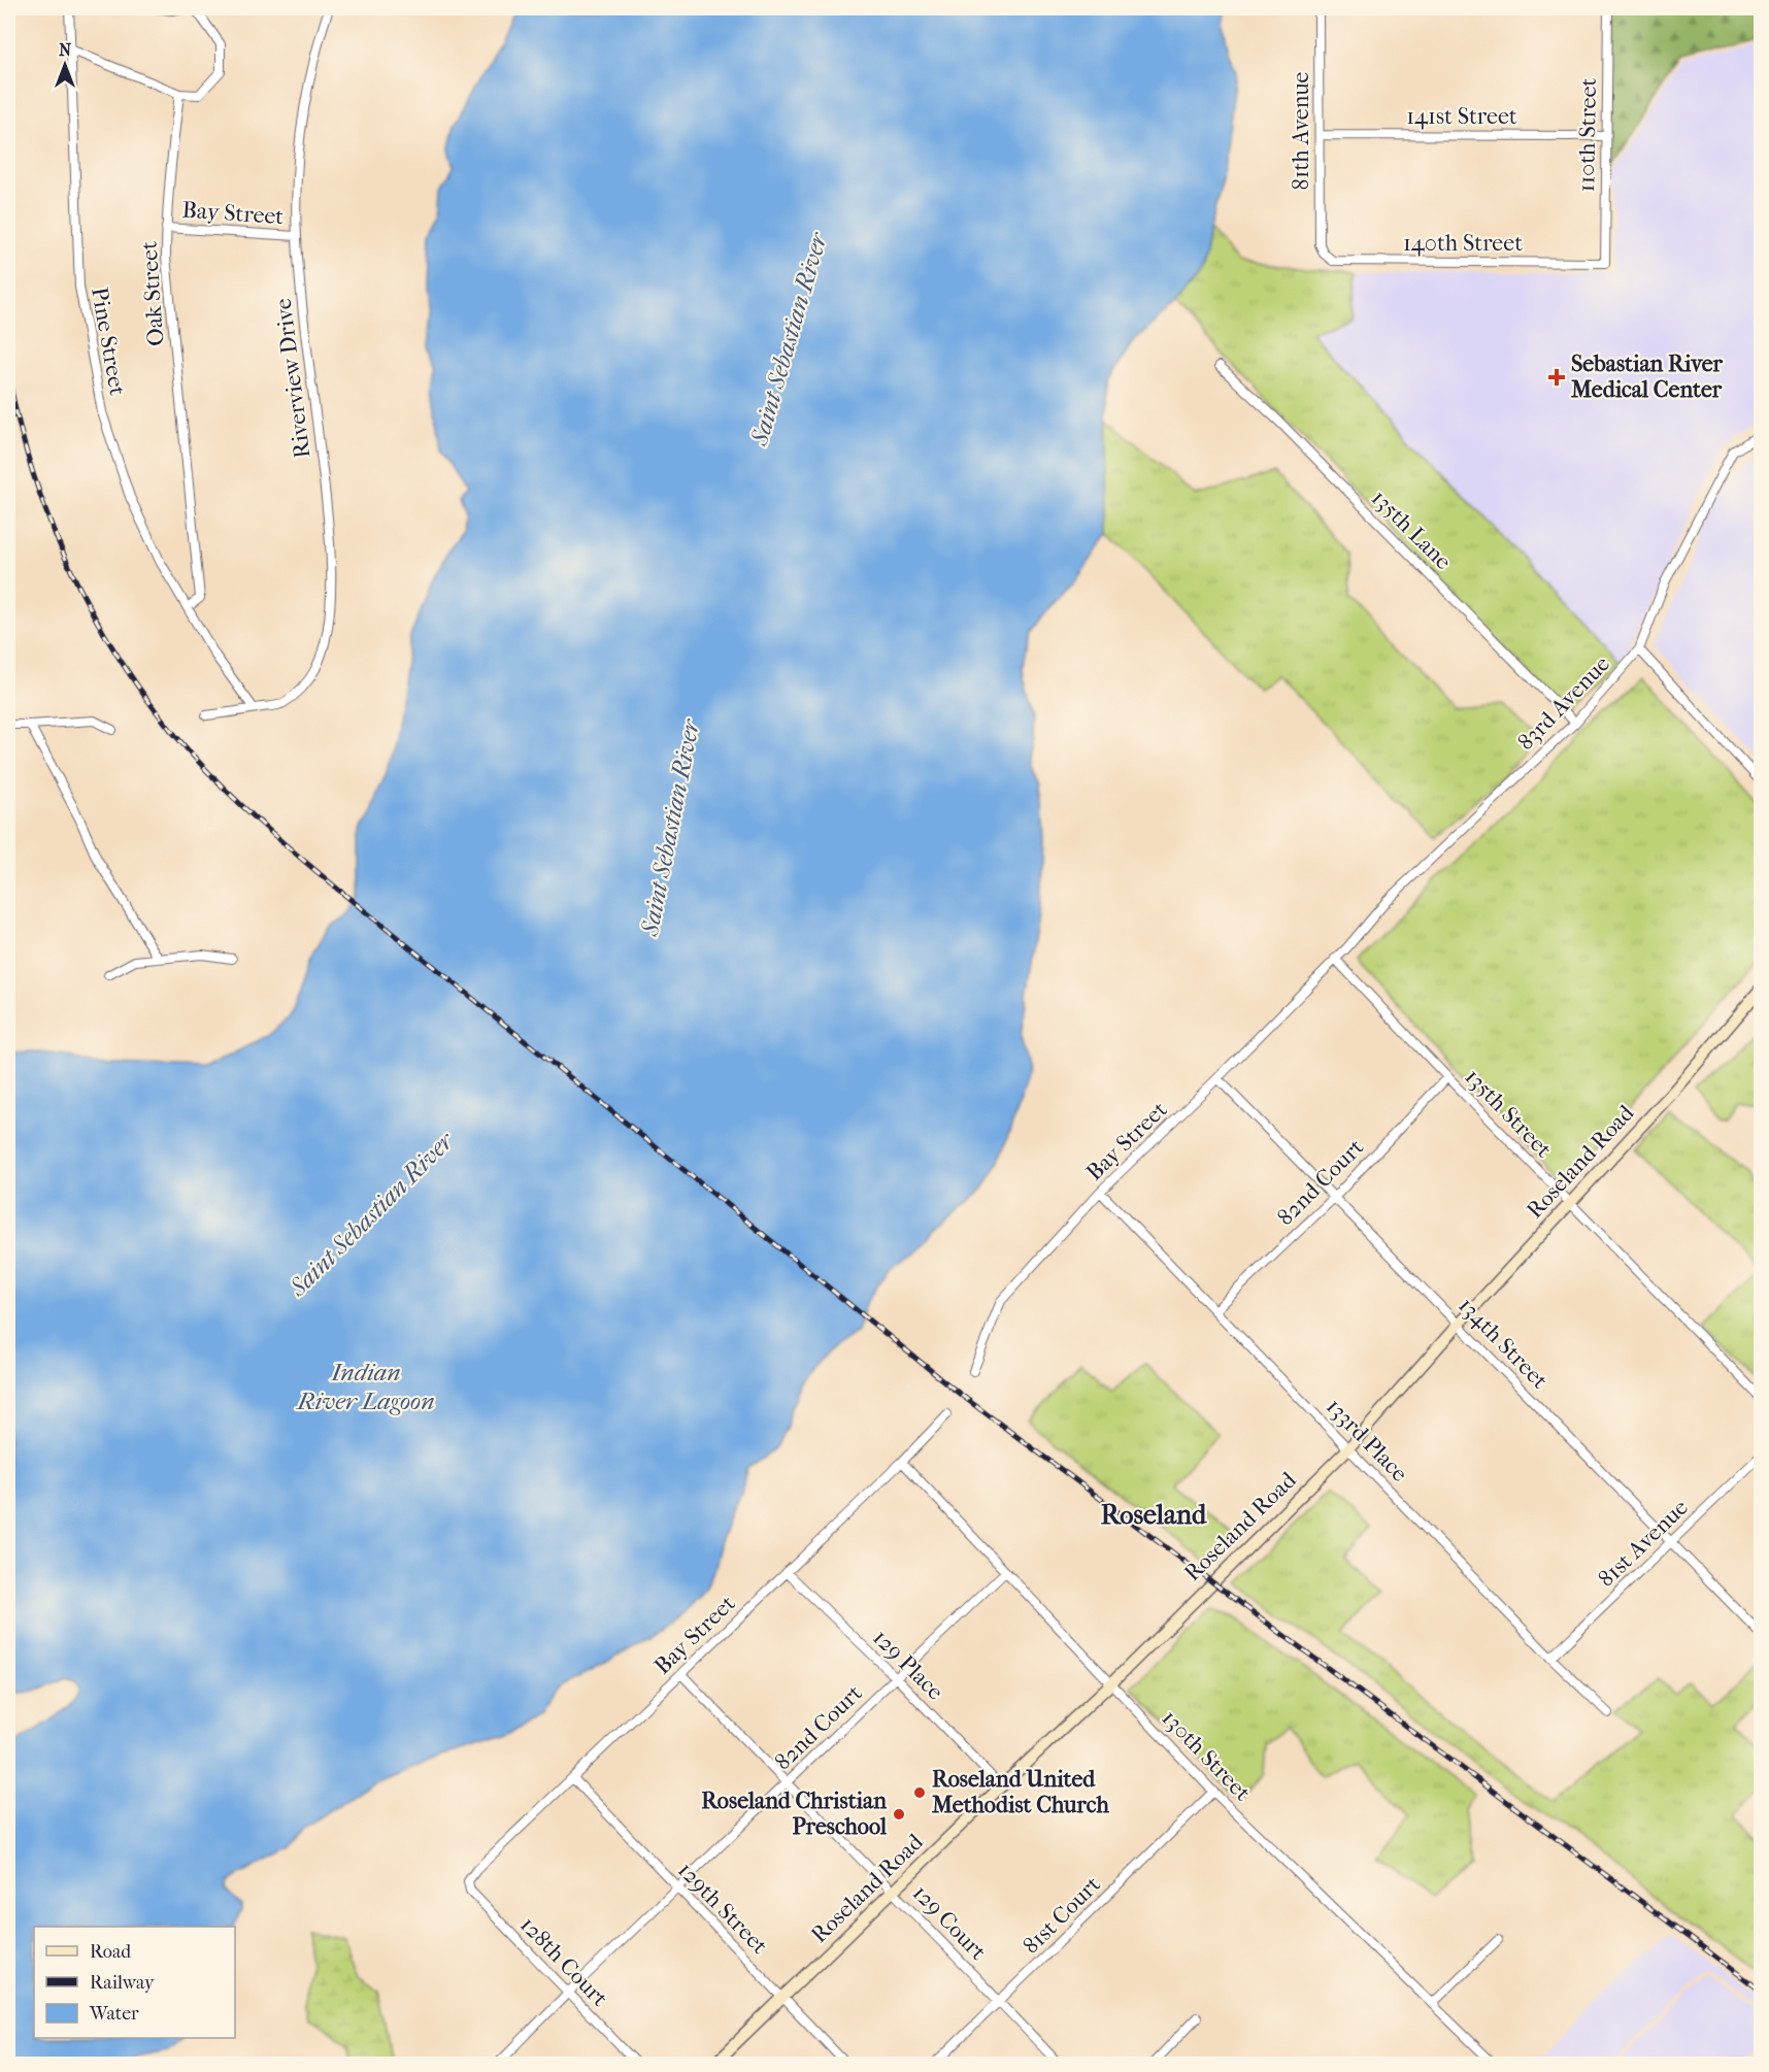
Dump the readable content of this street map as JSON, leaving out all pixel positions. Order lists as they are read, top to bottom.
{
  "streets": {
    "main road": ["Roseland Road"],
    "street": [
      "141st Street",
      "81th Avenue",
      "110th Street",
      "Bay Street",
      "140th Street",
      "Oak Street",
      "Pine Street",
      "Riverview Drive",
      "135th Lane",
      "83rd Avenue",
      "135th Street",
      "82nd Court",
      "134th Street",
      "133rd Place",
      "81st Avenue",
      "129 Place",
      "130th Street",
      "129th Street",
      "81st Court",
      "129 Court",
      "128th Court"
    ]
  },
  "crossings": [
    ["141st Street", "81th Avenue"],
    ["141st Street", "110th Street"],
    ["81th Avenue", "140th Street"],
    ["110th Street", "140th Street"],
    ["Bay Street", "Oak Street"],
    ["Bay Street", "Riverview Drive"],
    ["Bay Street", "83rd Avenue"],
    ["Bay Street", "135th Street"],
    ["Bay Street", "134th Street"],
    ["Bay Street", "133rd Place"],
    ["Bay Street", "129 Place"],
    ["Bay Street", "130th Street"],
    ["Bay Street", "129th Street"],
    ["Bay Street", "129 Court"],
    ["Bay Street", "128th Court"],
    ["Oak Street", "Pine Street"],
    ["Pine Street", "Riverview Drive"],
    ["135th Lane", "83rd Avenue"],
    ["83rd Avenue", "135th Street"],
    ["135th Street", "Roseland Road"],
    ["135th Street", "82nd Court"],
    ["Roseland Road", "134th Street"],
    ["Roseland Road", "133rd Place"],
    ["Roseland Road", "129 Place"],
    ["Roseland Road", "130th Street"],
    ["Roseland Road", "129th Street"],
    ["Roseland Road", "129 Court"],
    ["82nd Court", "134th Street"],
    ["82nd Court", "133rd Place"],
    ["82nd Court", "129 Place"],
    ["82nd Court", "130th Street"],
    ["82nd Court", "129th Street"],
    ["82nd Court", "129 Court"],
    ["82nd Court", "128th Court"],
    ["134th Street", "81st Avenue"],
    ["133rd Place", "81st Avenue"],
    ["130th Street", "81st Court"],
    ["81st Court", "129 Court"]
  ],
  "districts": ["Roseland"],
  "water": ["Saint Sebastian River", "Indian River Lagoon"],
  "places": {
    "health": ["Sebastian River Medical Center"],
    "other": ["Roseland United Methodist Church", "Roseland Christian Preschool"]
  },
  "legend": ["Road", "Railway", "Water"],
  "north": "top"
}
